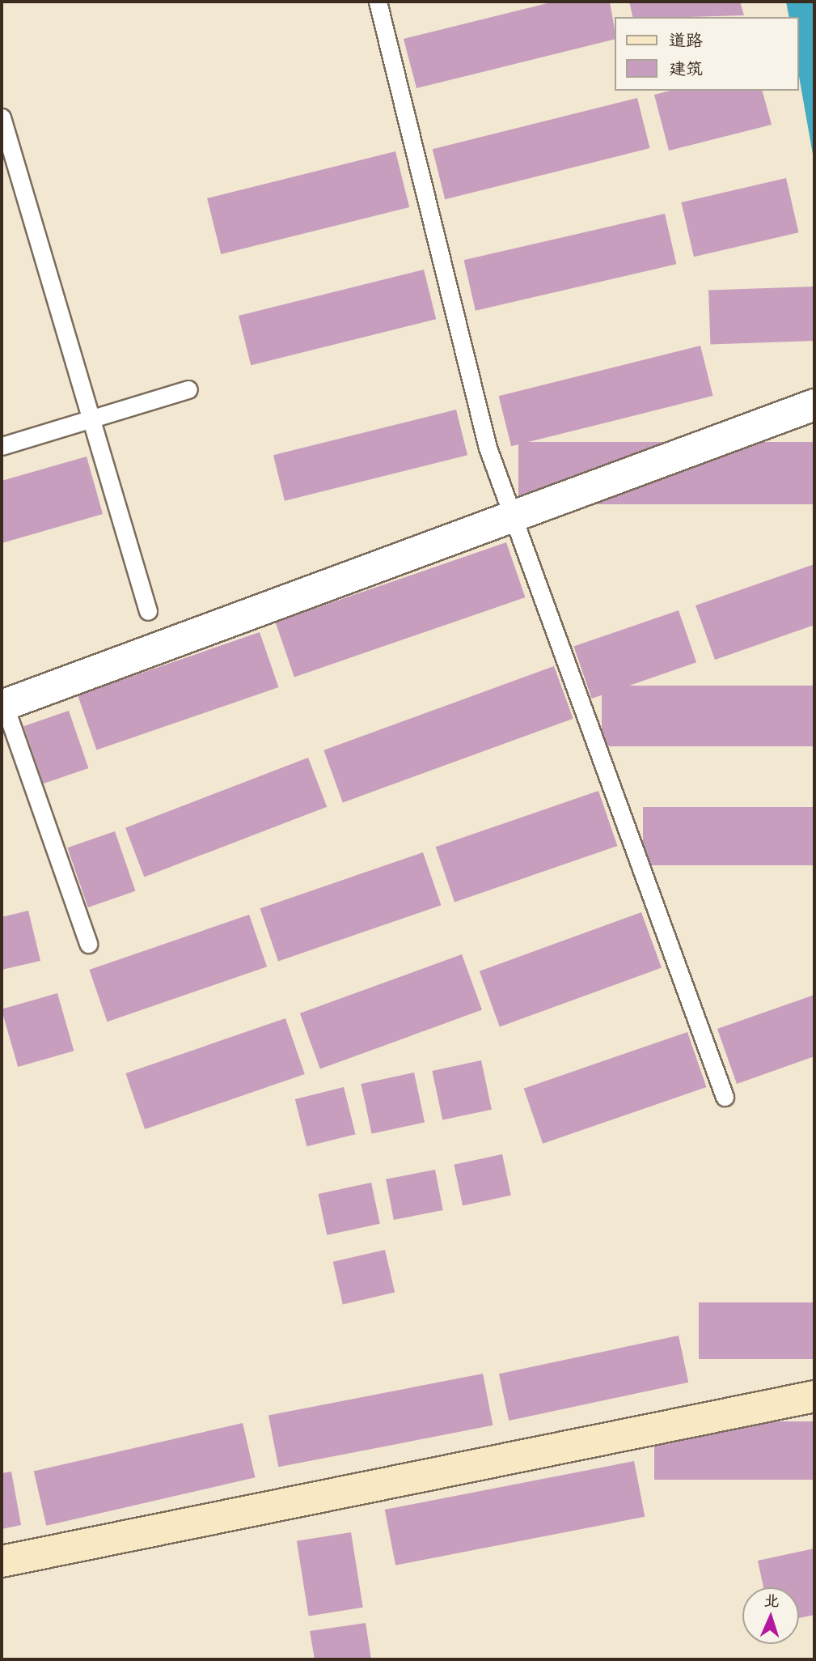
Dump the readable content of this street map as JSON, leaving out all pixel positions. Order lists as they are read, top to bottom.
{
  "legend": ["道路", "建筑"],
  "north": "top"
}
